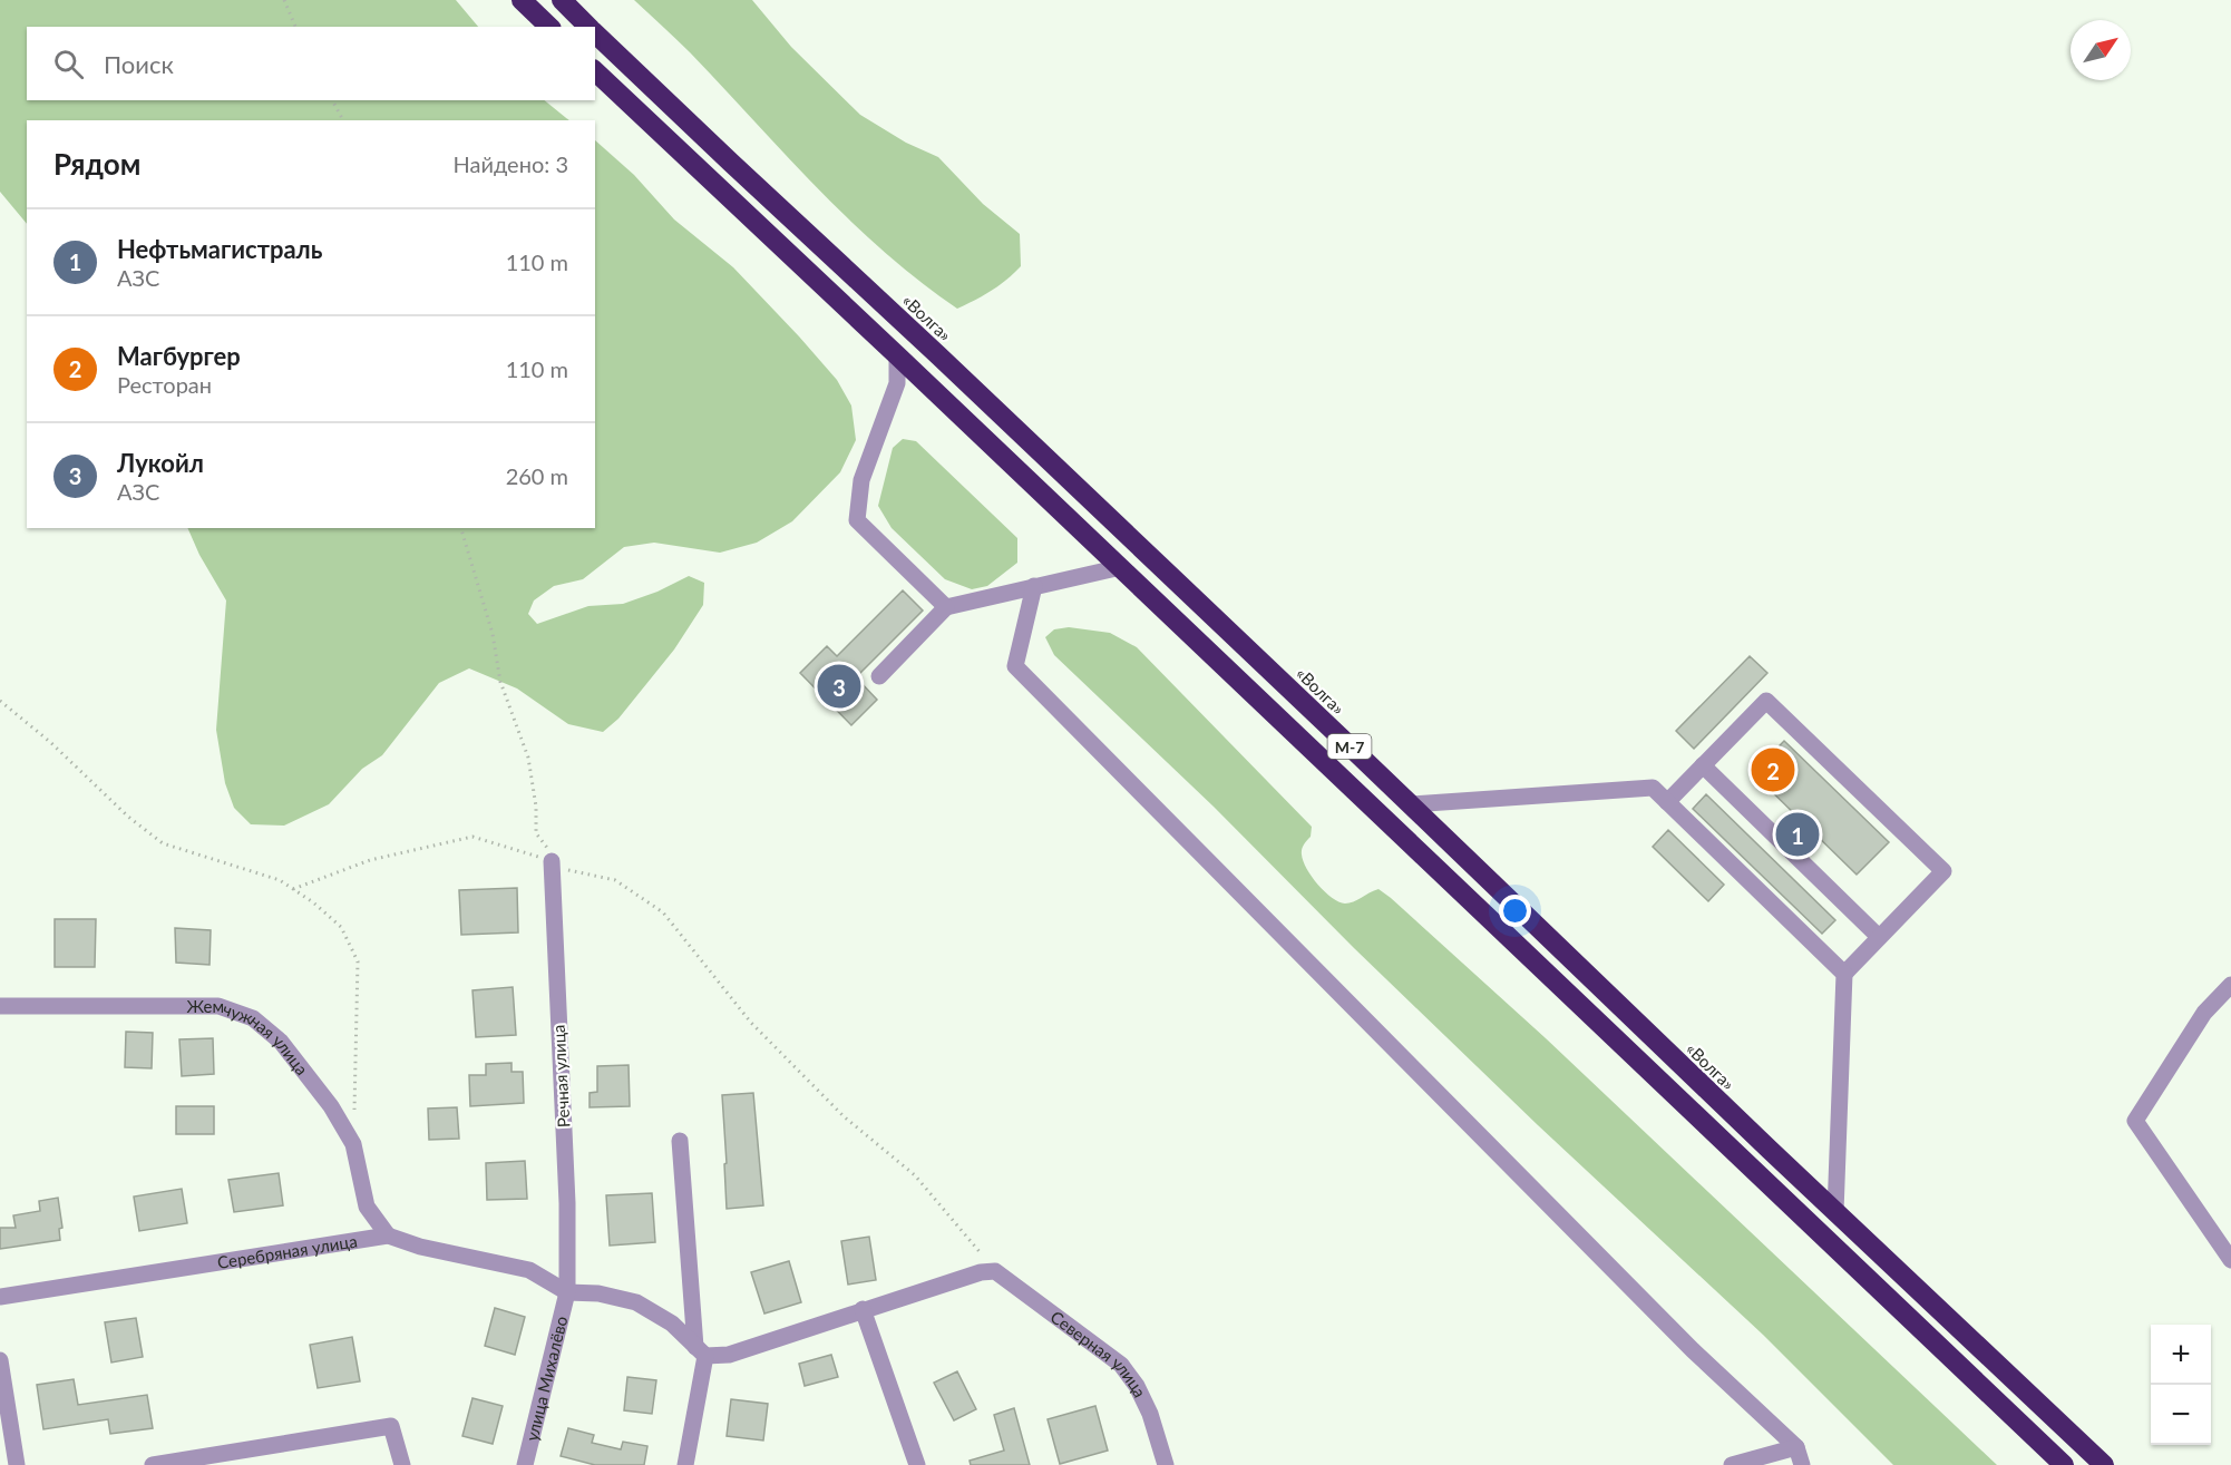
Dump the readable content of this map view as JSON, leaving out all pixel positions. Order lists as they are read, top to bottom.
{
  "streets": {
    "highway": ["«Волга»", "М-7"],
    "street": [
      "Жемчужная улица",
      "Речная улица",
      "Серебряная улица",
      "Северная улица",
      "улица Михалёво"
    ]
  },
  "crossings": [
    ["Жемчужная улица", "Серебряная улица"],
    ["Речная улица", "Серебряная улица"],
    ["Речная улица", "улица Михалёво"],
    ["Серебряная улица", "улица Михалёво"]
  ],
  "north": "top right",
  "page": {
    "search": "Поиск",
    "heading": ["Рядом", "Найдено: 3"],
    "list": [
      {
        "mark": "1",
        "name": "Нефтьмагистраль",
        "note": "АЗС",
        "value": "110 m"
      },
      {
        "mark": "2",
        "name": "Магбургер",
        "note": "Ресторан",
        "value": "110 m"
      },
      {
        "mark": "3",
        "name": "Лукойл",
        "note": "АЗС",
        "value": "260 m"
      }
    ],
    "pins": ["3", "2", "1"],
    "map_buttons": ["+", "−"]
  }
}
